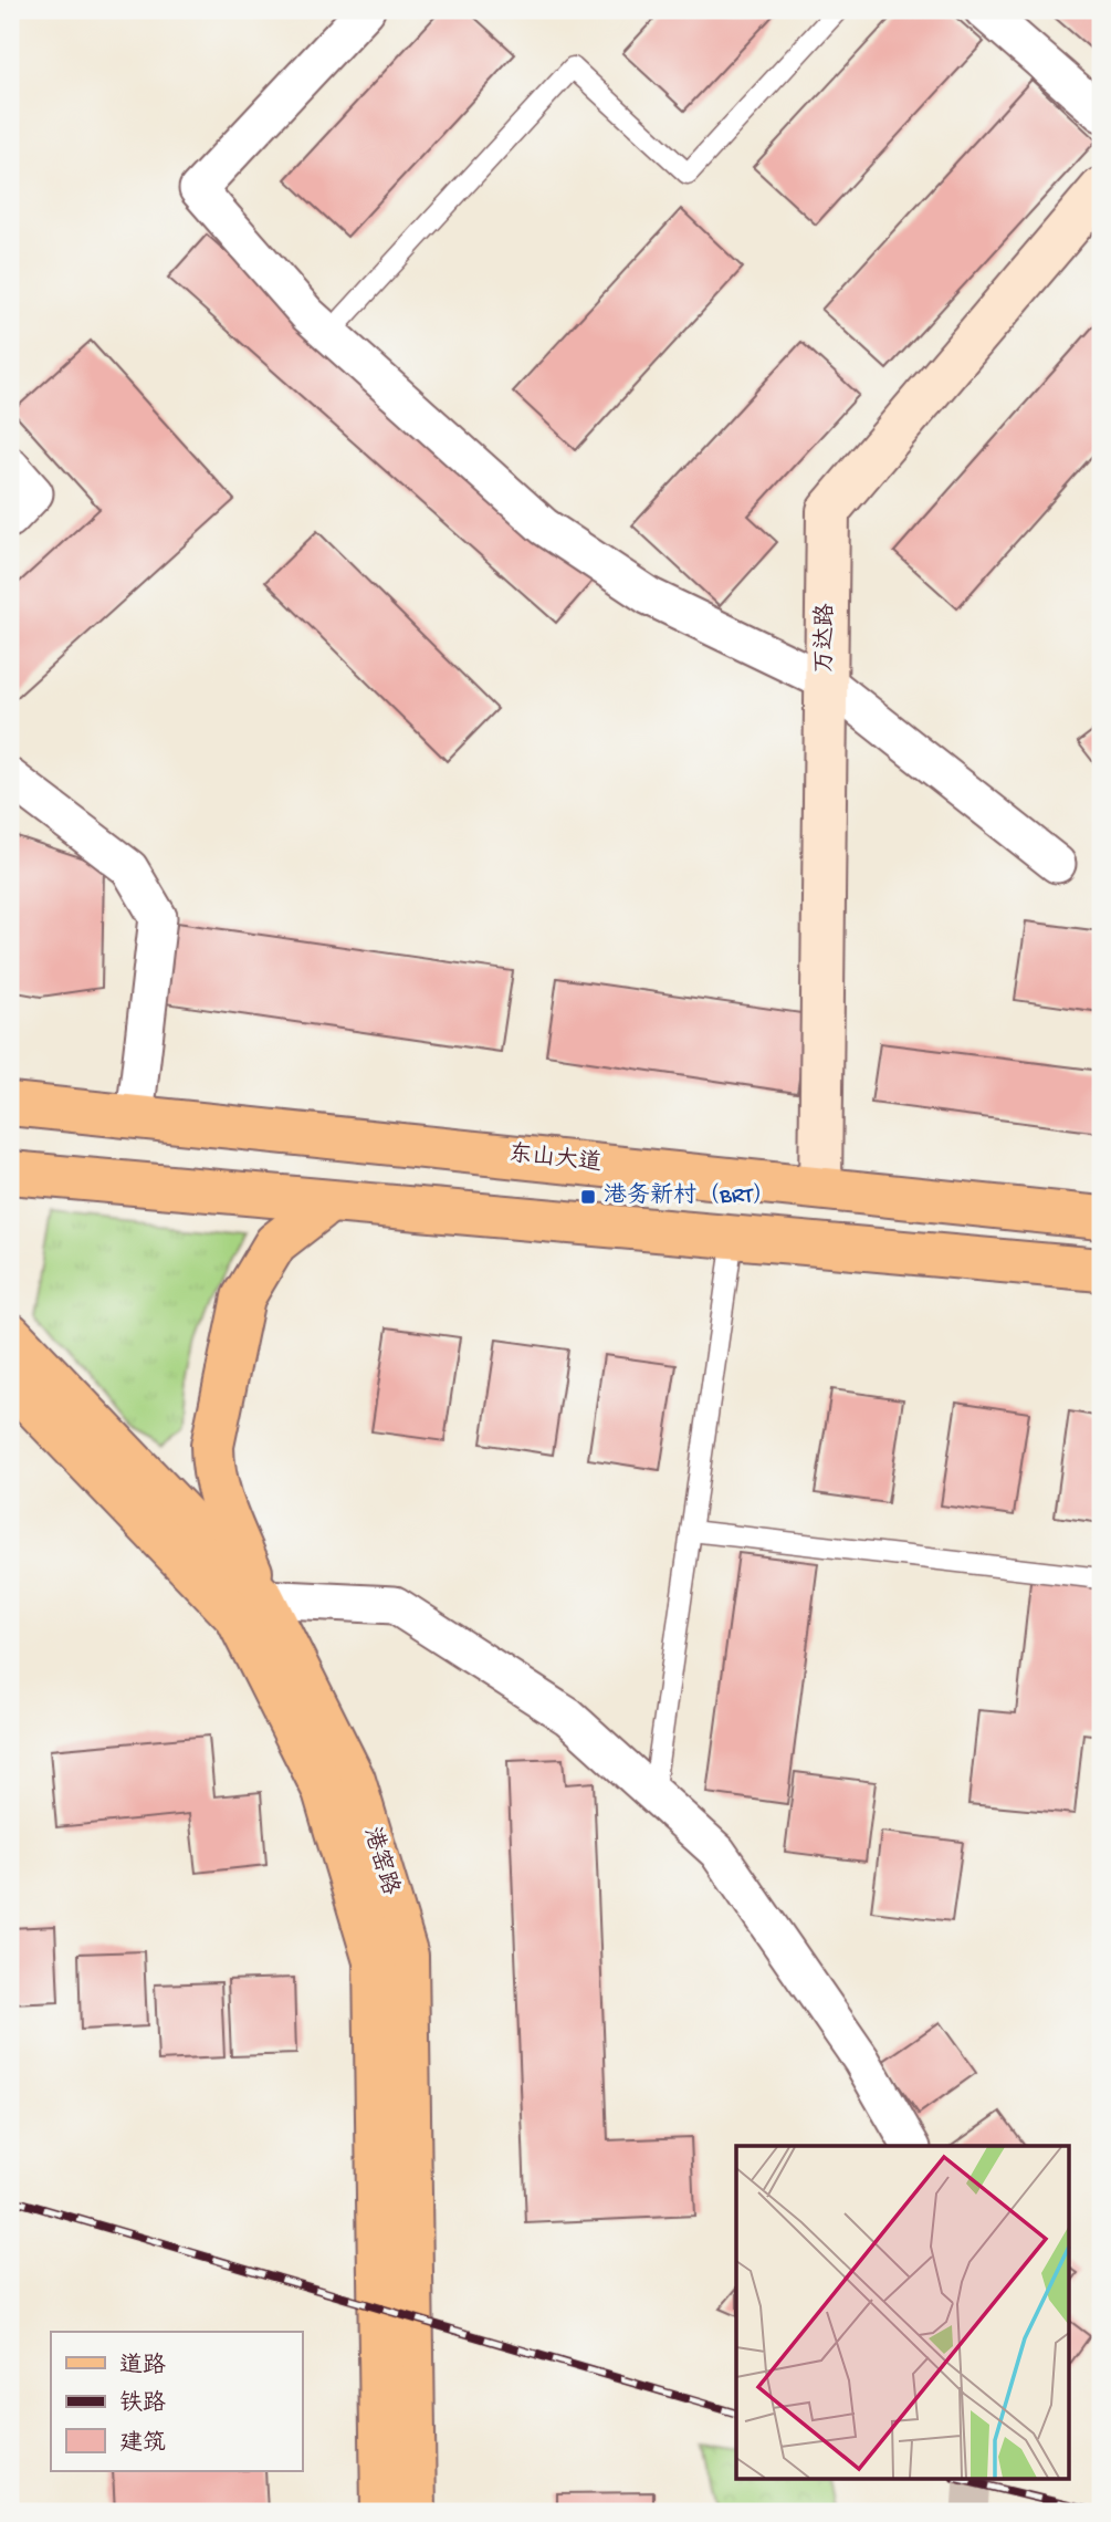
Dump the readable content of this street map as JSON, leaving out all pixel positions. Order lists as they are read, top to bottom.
{
  "streets": {
    "main road": ["东山大道", "港窑路"],
    "street": ["万达路"]
  },
  "crossings": [
    ["万达路", "东山大道"]
  ],
  "places": {
    "transit": ["港务新村（BRT）"]
  },
  "legend": ["道路", "铁路", "建筑"]
}
